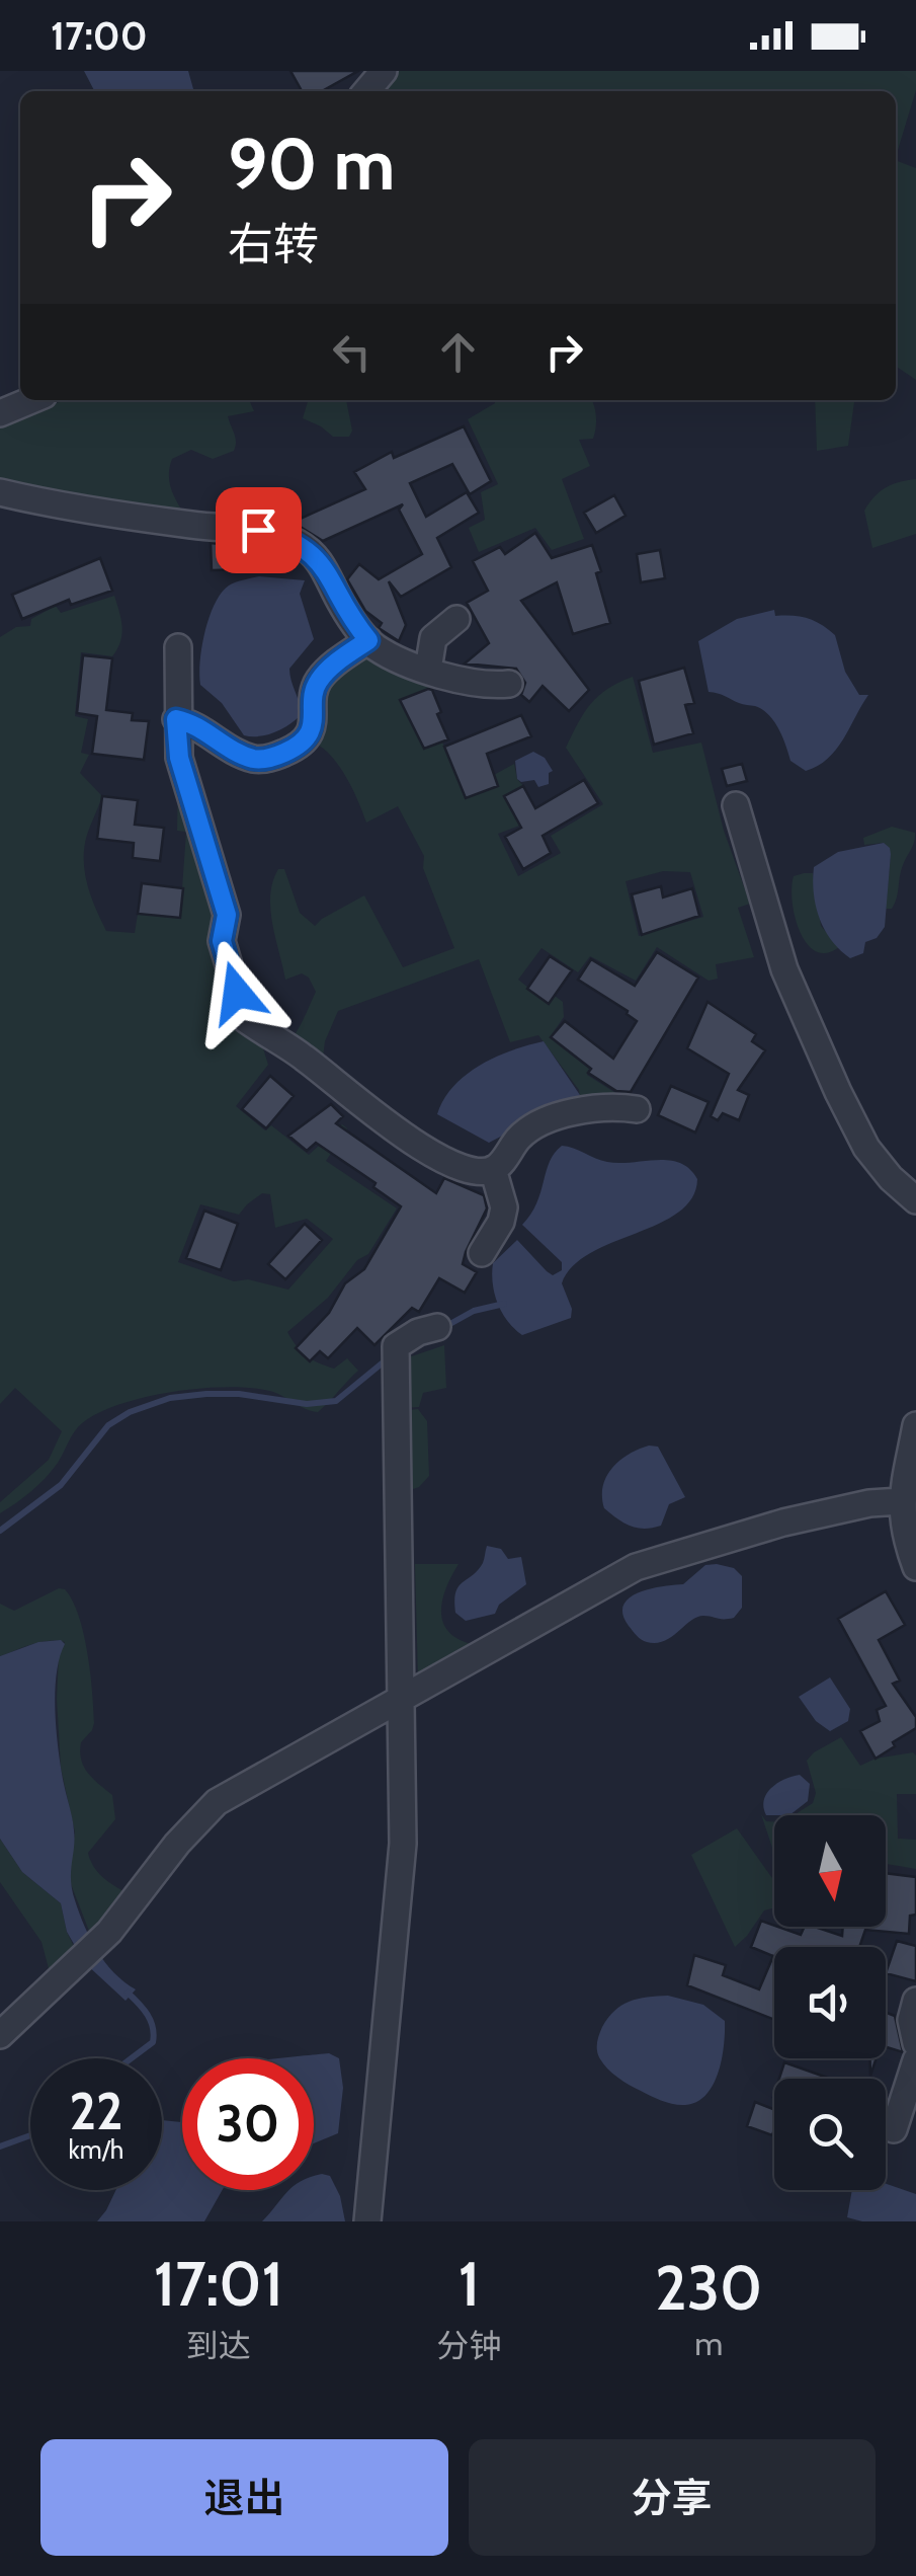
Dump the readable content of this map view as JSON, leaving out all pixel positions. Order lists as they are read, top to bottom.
{
  "north": "bottom",
  "page": {
    "status": "17:00",
    "turn": ["90 m", "右转"],
    "speed": "22 km/h",
    "limit": "30",
    "eta": [
      "17:01",
      "到达",
      "1",
      "分钟",
      "230",
      "m"
    ],
    "buttons": ["退出", "分享"]
  }
}
